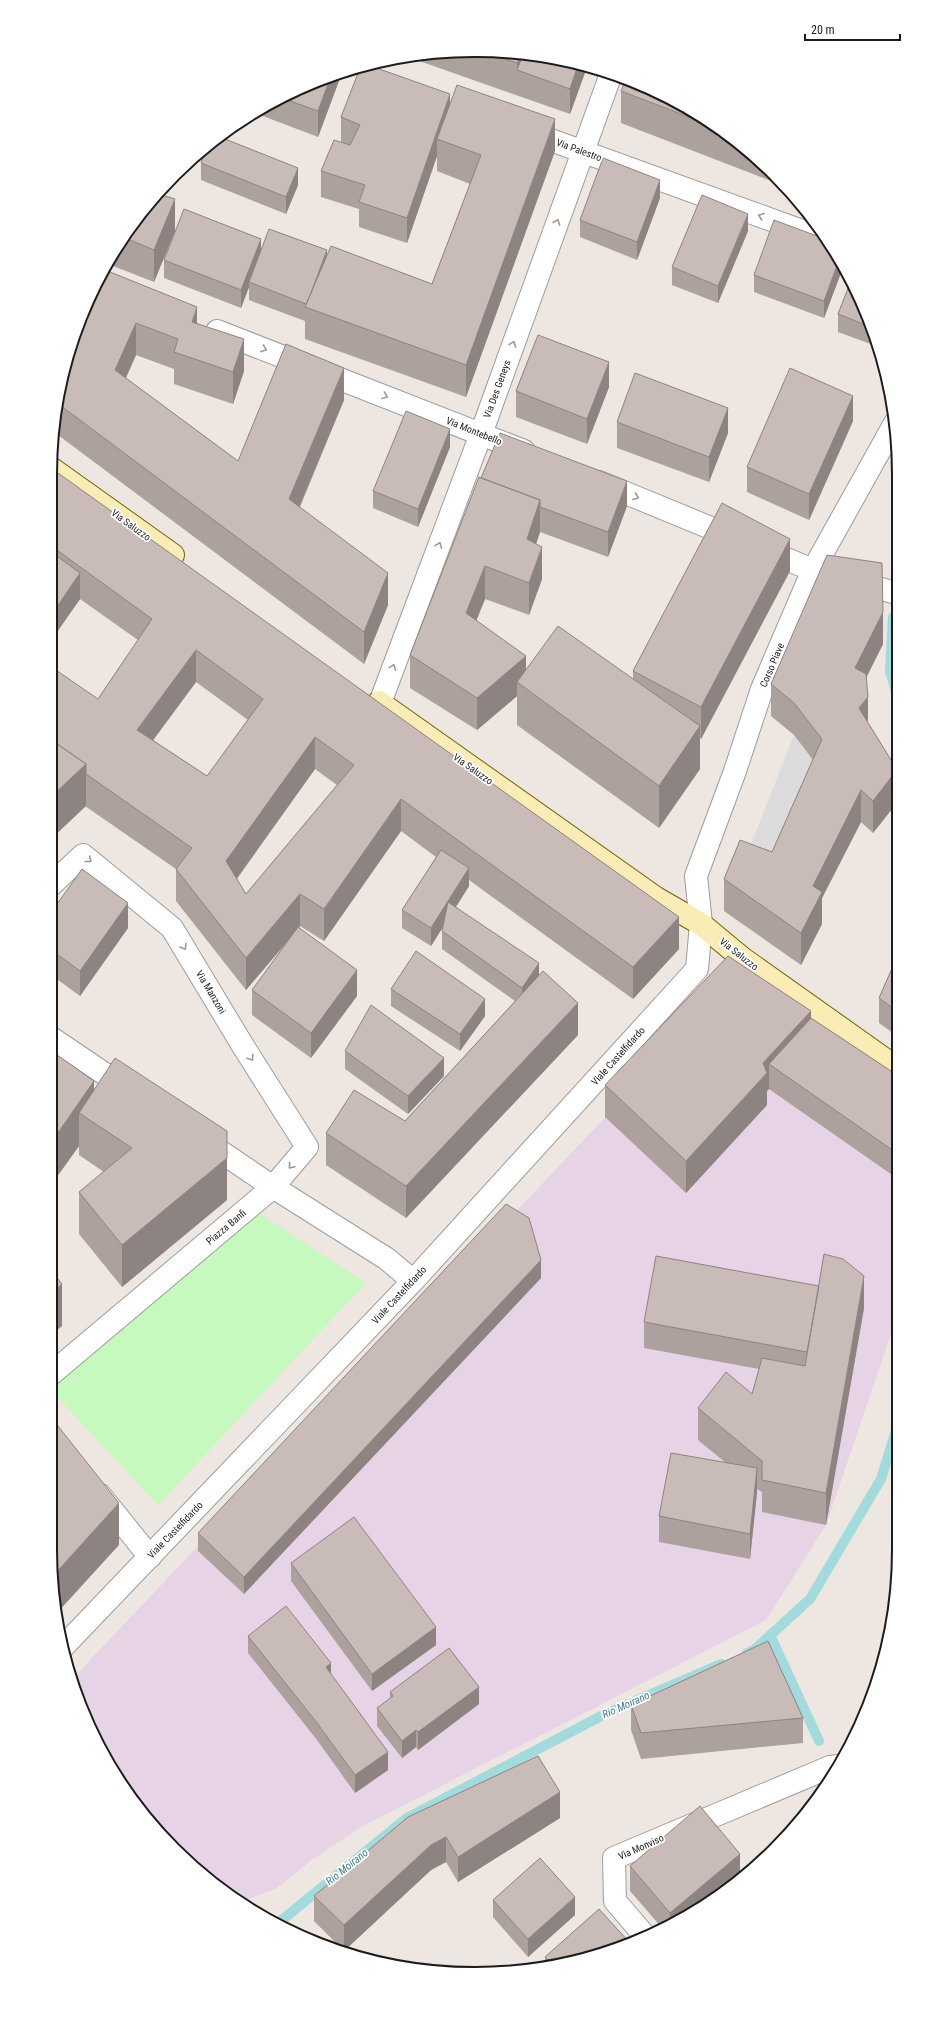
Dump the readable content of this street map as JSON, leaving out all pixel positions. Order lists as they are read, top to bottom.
{
  "streets": {
    "main road": ["Via Saluzzo"],
    "street": [
      "Via Palestro",
      "Via Des Geneys",
      "Via Montebello",
      "Corso Piave",
      "Via Manzoni",
      "Viale Castelfidardo",
      "Piazza Banfi",
      "Via Monviso"
    ]
  },
  "crossings": [
    ["Via Palestro", "Via Des Geneys"],
    ["Via Des Geneys", "Via Montebello"],
    ["Via Des Geneys", "Via Saluzzo"],
    ["Via Saluzzo", "Corso Piave"],
    ["Via Saluzzo", "Viale Castelfidardo"],
    ["Corso Piave", "Viale Castelfidardo"],
    ["Via Manzoni", "Piazza Banfi"]
  ],
  "one_way": ["Via Palestro", "Via Des Geneys", "Via Montebello"],
  "water": ["Rio Moirano"],
  "scale_bar": "20 m"
}
